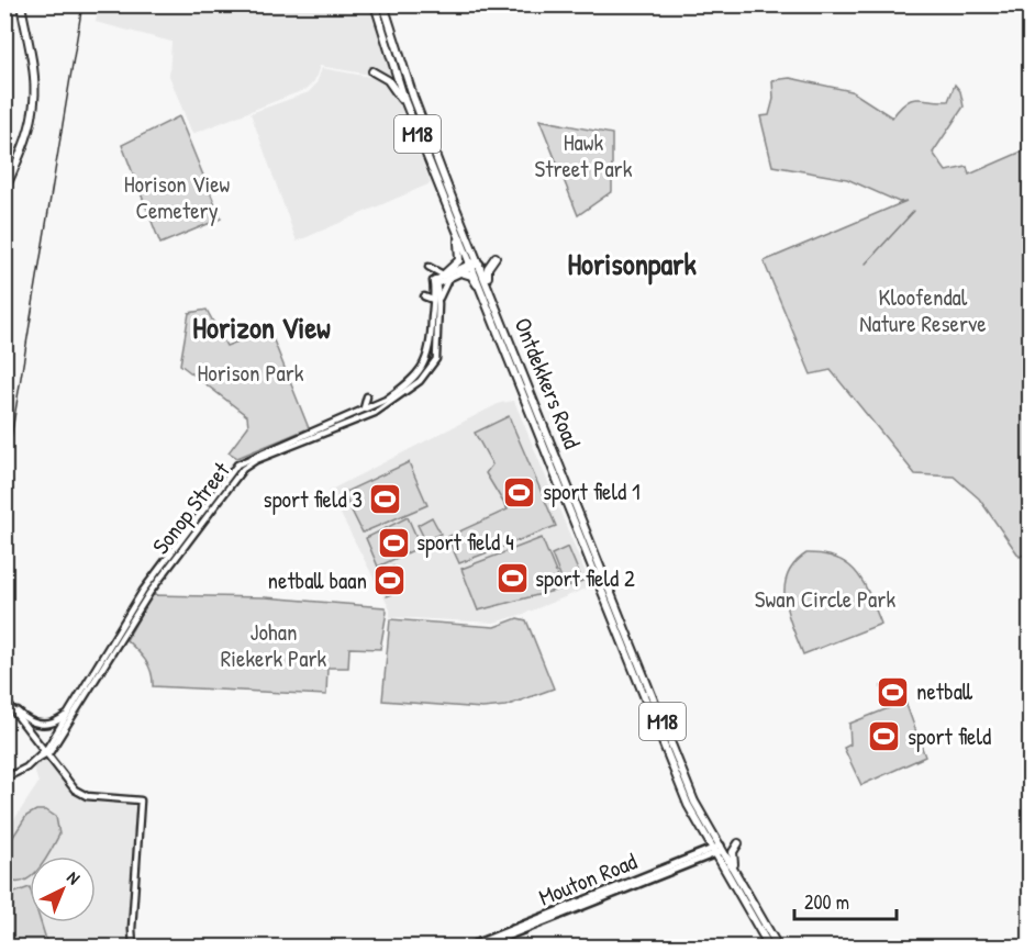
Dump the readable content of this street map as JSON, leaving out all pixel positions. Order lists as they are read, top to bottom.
{
  "streets": {
    "main road": ["M18", "Ontdekkers Road", "Mouton Road"],
    "street": ["Sonop Street"]
  },
  "crossings": [
    ["Ontdekkers Road", "Mouton Road"]
  ],
  "districts": ["Horisonpark", "Horizon View"],
  "parks": [
    "Hawk Street Park",
    "Horison View Cemetery",
    "Kloofendal Nature Reserve",
    "Horison Park",
    "Swan Circle Park",
    "Johan Riekerk Park"
  ],
  "places": {
    "sports": [
      "sport field 1",
      "sport field 3",
      "sport field 4",
      "sport field 2",
      "netball baan",
      "netball",
      "sport field"
    ]
  },
  "scale_bar": "200 m",
  "north": "top right"
}
